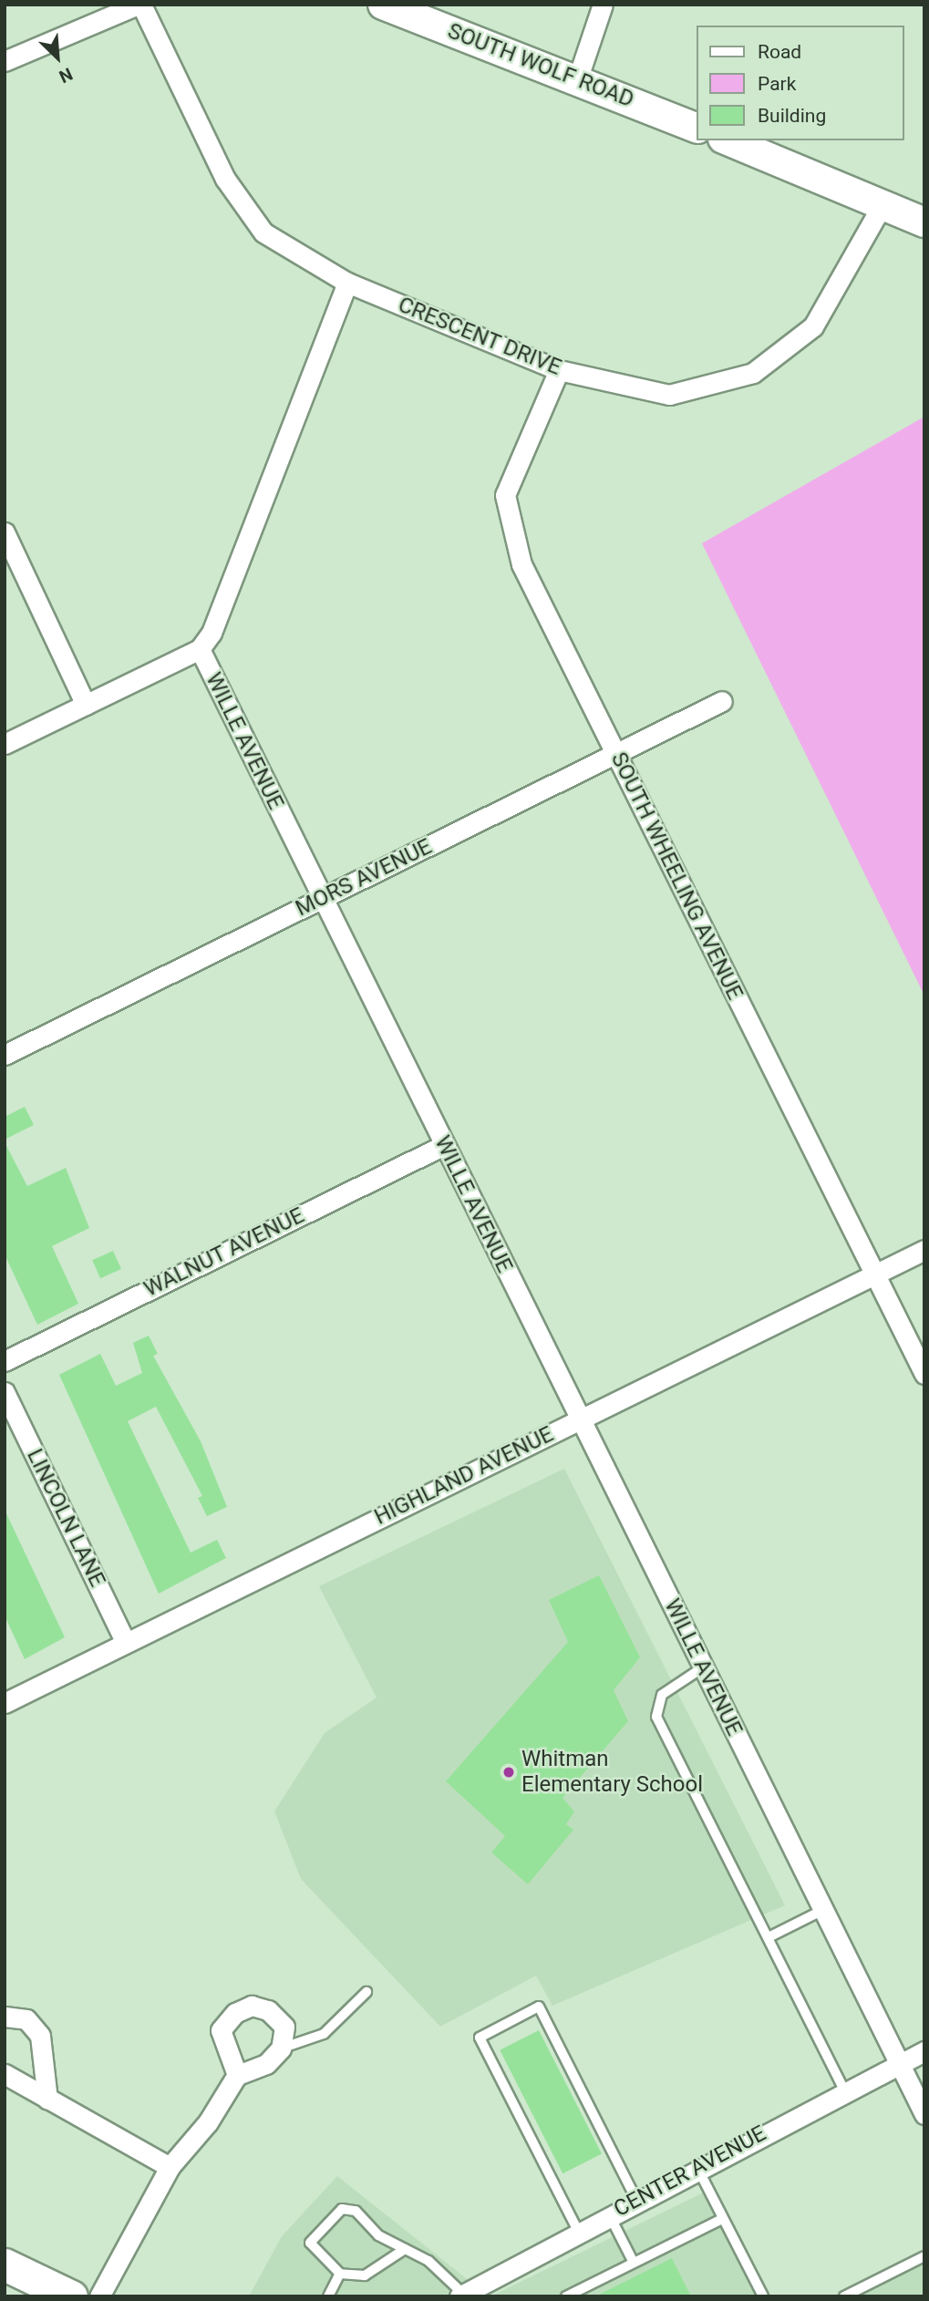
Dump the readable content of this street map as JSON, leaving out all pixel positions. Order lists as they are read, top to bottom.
{
  "streets": {
    "main road": ["SOUTH WOLF ROAD"],
    "street": [
      "CRESCENT DRIVE",
      "WILLE AVENUE",
      "SOUTH WHEELING AVENUE",
      "MORS AVENUE",
      "WALNUT AVENUE",
      "HIGHLAND AVENUE",
      "LINCOLN LANE",
      "CENTER AVENUE"
    ]
  },
  "crossings": [
    ["CRESCENT DRIVE", "WILLE AVENUE"],
    ["CRESCENT DRIVE", "SOUTH WHEELING AVENUE"],
    ["WILLE AVENUE", "MORS AVENUE"],
    ["WILLE AVENUE", "WALNUT AVENUE"],
    ["WILLE AVENUE", "HIGHLAND AVENUE"],
    ["WILLE AVENUE", "CENTER AVENUE"],
    ["SOUTH WHEELING AVENUE", "MORS AVENUE"],
    ["SOUTH WHEELING AVENUE", "HIGHLAND AVENUE"],
    ["HIGHLAND AVENUE", "LINCOLN LANE"]
  ],
  "places": ["Whitman Elementary School"],
  "legend": ["Road", "Park", "Building"],
  "north": "bottom right"
}
